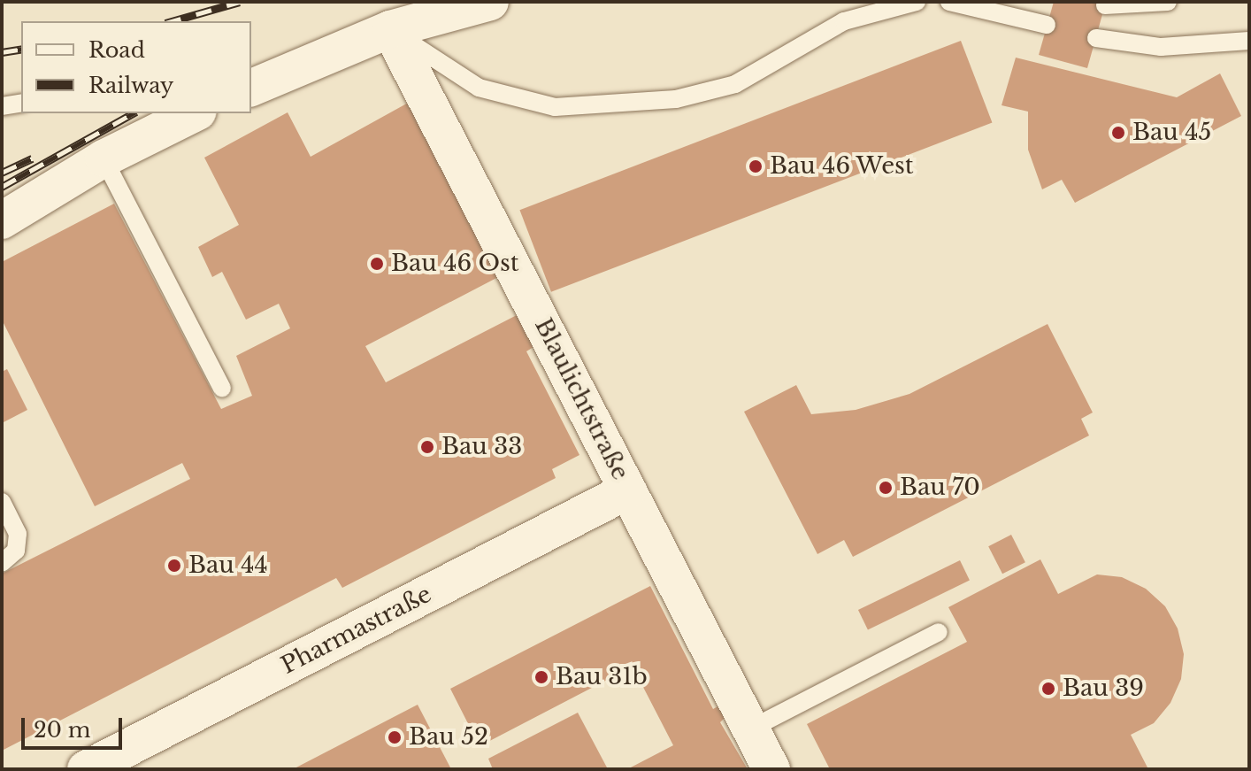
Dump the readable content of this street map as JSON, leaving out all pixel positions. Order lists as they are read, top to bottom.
{
  "streets": {
    "street": ["Blaulichtstraße", "Pharmastraße"]
  },
  "crossings": [
    ["Blaulichtstraße", "Pharmastraße"]
  ],
  "places": [
    "Bau 45",
    "Bau 46 West",
    "Bau 46 Ost",
    "Bau 33",
    "Bau 70",
    "Bau 44",
    "Bau 31b",
    "Bau 39",
    "Bau 52"
  ],
  "legend": ["Road", "Railway"],
  "scale_bar": "20 m"
}
